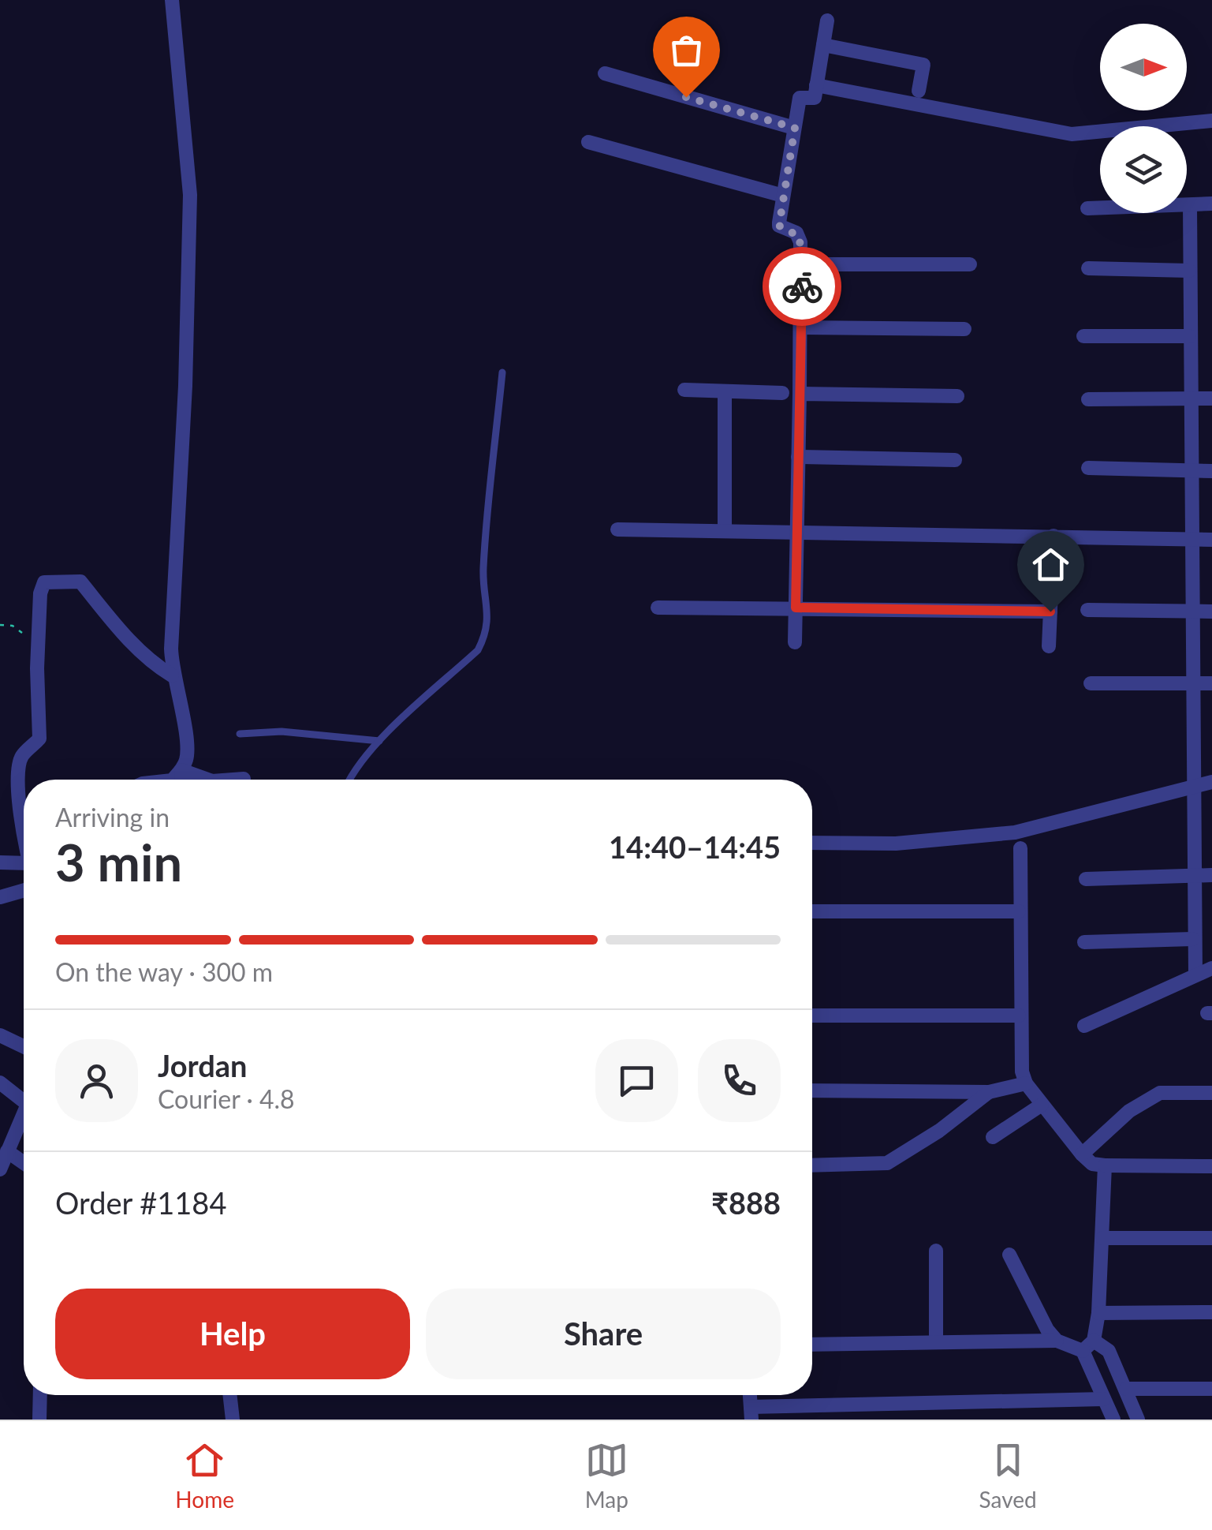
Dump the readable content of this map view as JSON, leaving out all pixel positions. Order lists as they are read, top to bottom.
{
  "north": "right",
  "page": {
    "heading": ["3 min", "Arriving in", "14:40–14:45"],
    "panel": [
      "Jordan",
      "Courier · 4.8",
      "Order #1184",
      "₹888"
    ],
    "bar": "On the way · 300 m",
    "buttons": ["Help", "Share"],
    "tabs": ["Home", "Map", "Saved"]
  }
}
